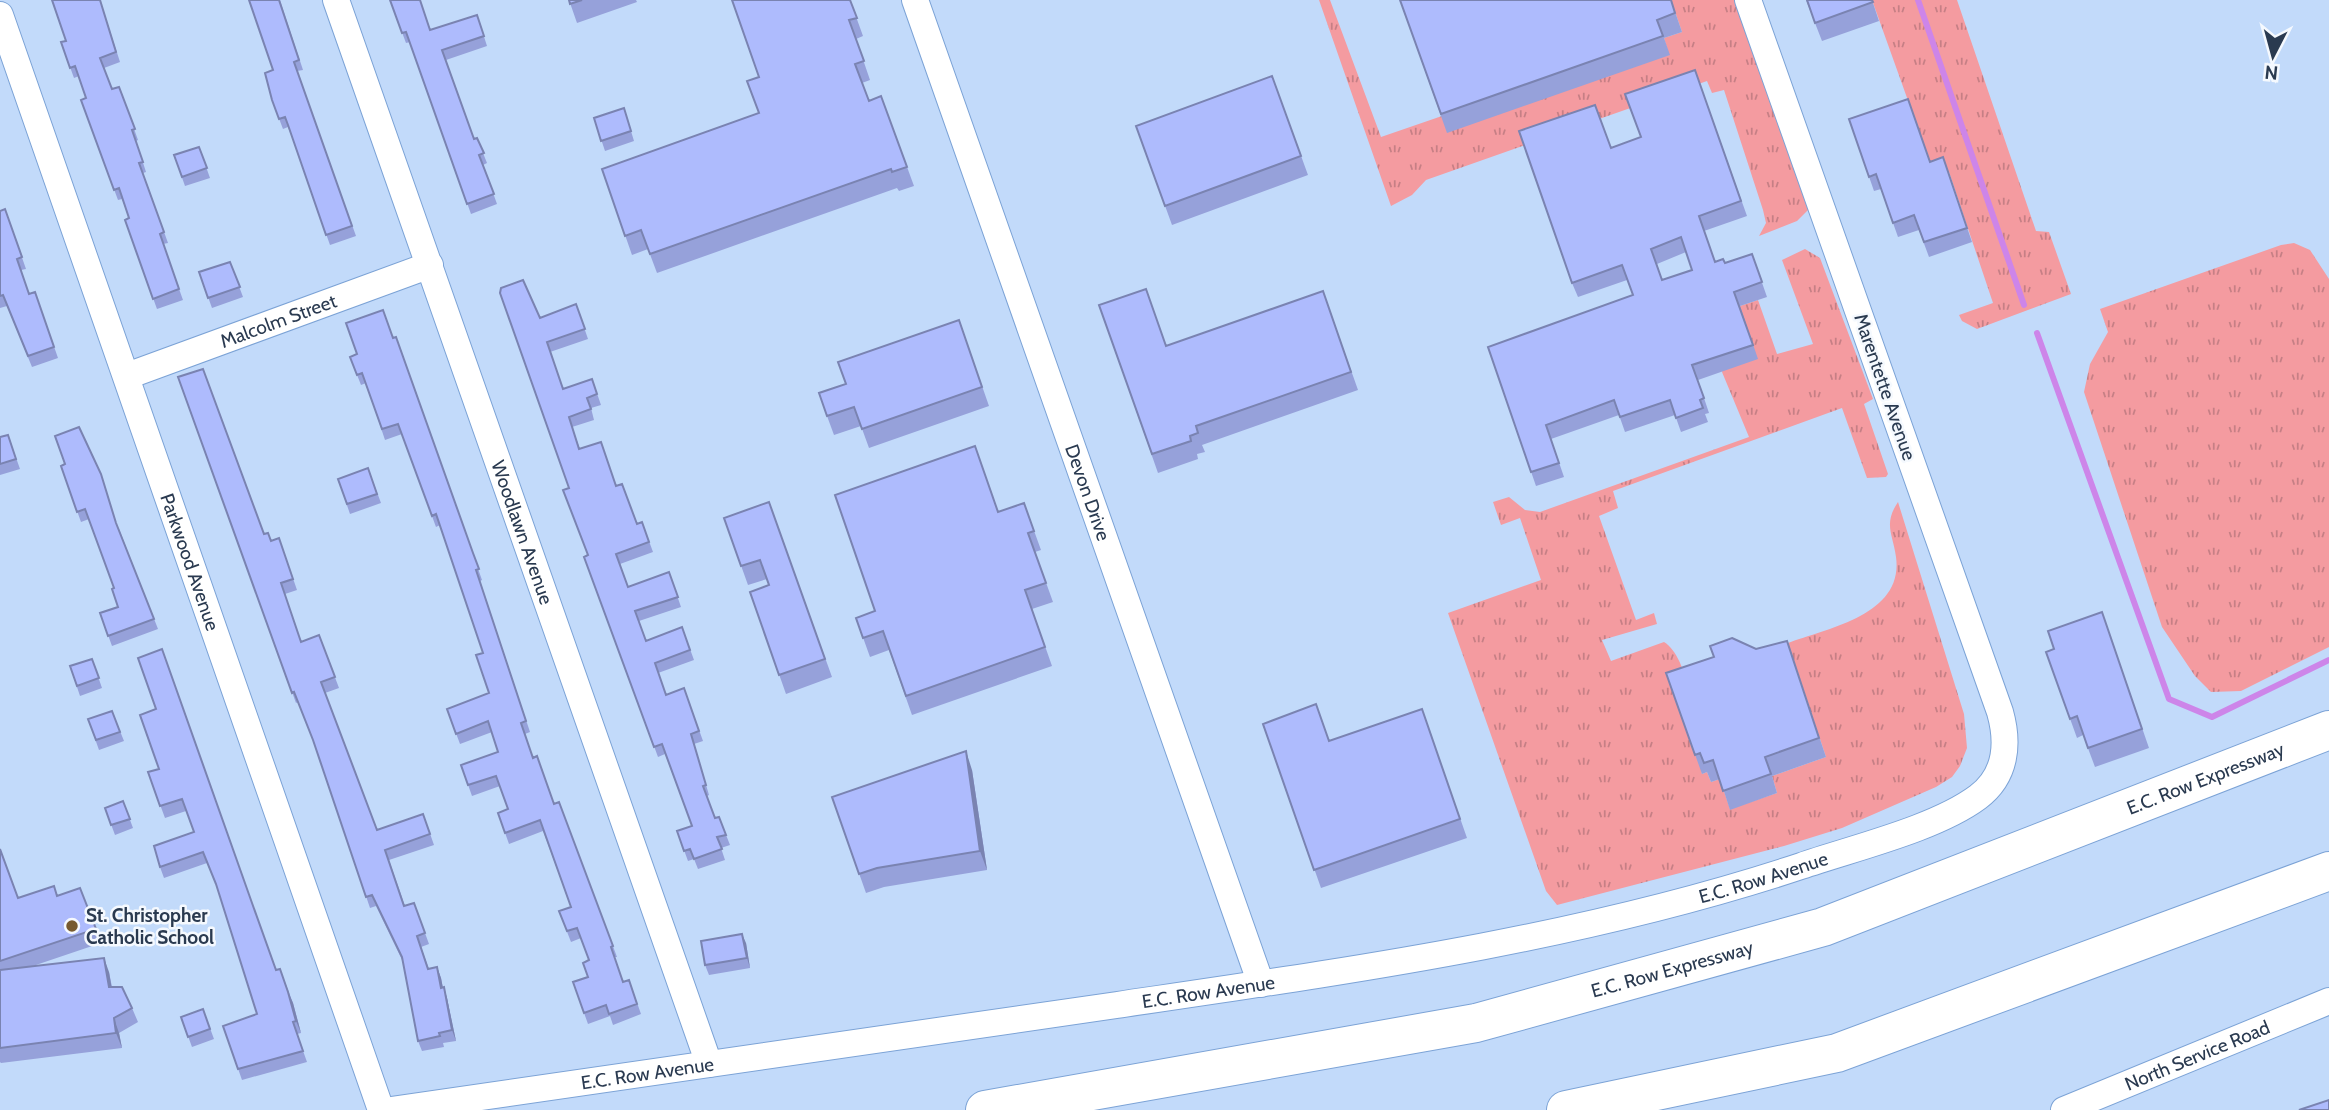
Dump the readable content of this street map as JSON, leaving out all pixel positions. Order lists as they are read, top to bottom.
{
  "streets": {
    "highway": ["E.C. Row Expressway"],
    "street": [
      "Malcolm Street",
      "Marentette Avenue",
      "Devon Drive",
      "Woodlawn Avenue",
      "Parkwood Avenue",
      "E.C. Row Avenue",
      "North Service Road"
    ]
  },
  "crossings": [
    ["Malcolm Street", "Woodlawn Avenue"],
    ["Malcolm Street", "Parkwood Avenue"],
    ["Marentette Avenue", "E.C. Row Avenue"],
    ["Devon Drive", "E.C. Row Avenue"],
    ["Woodlawn Avenue", "E.C. Row Avenue"]
  ],
  "places": ["St. Christopher Catholic School"],
  "north": "bottom"
}
